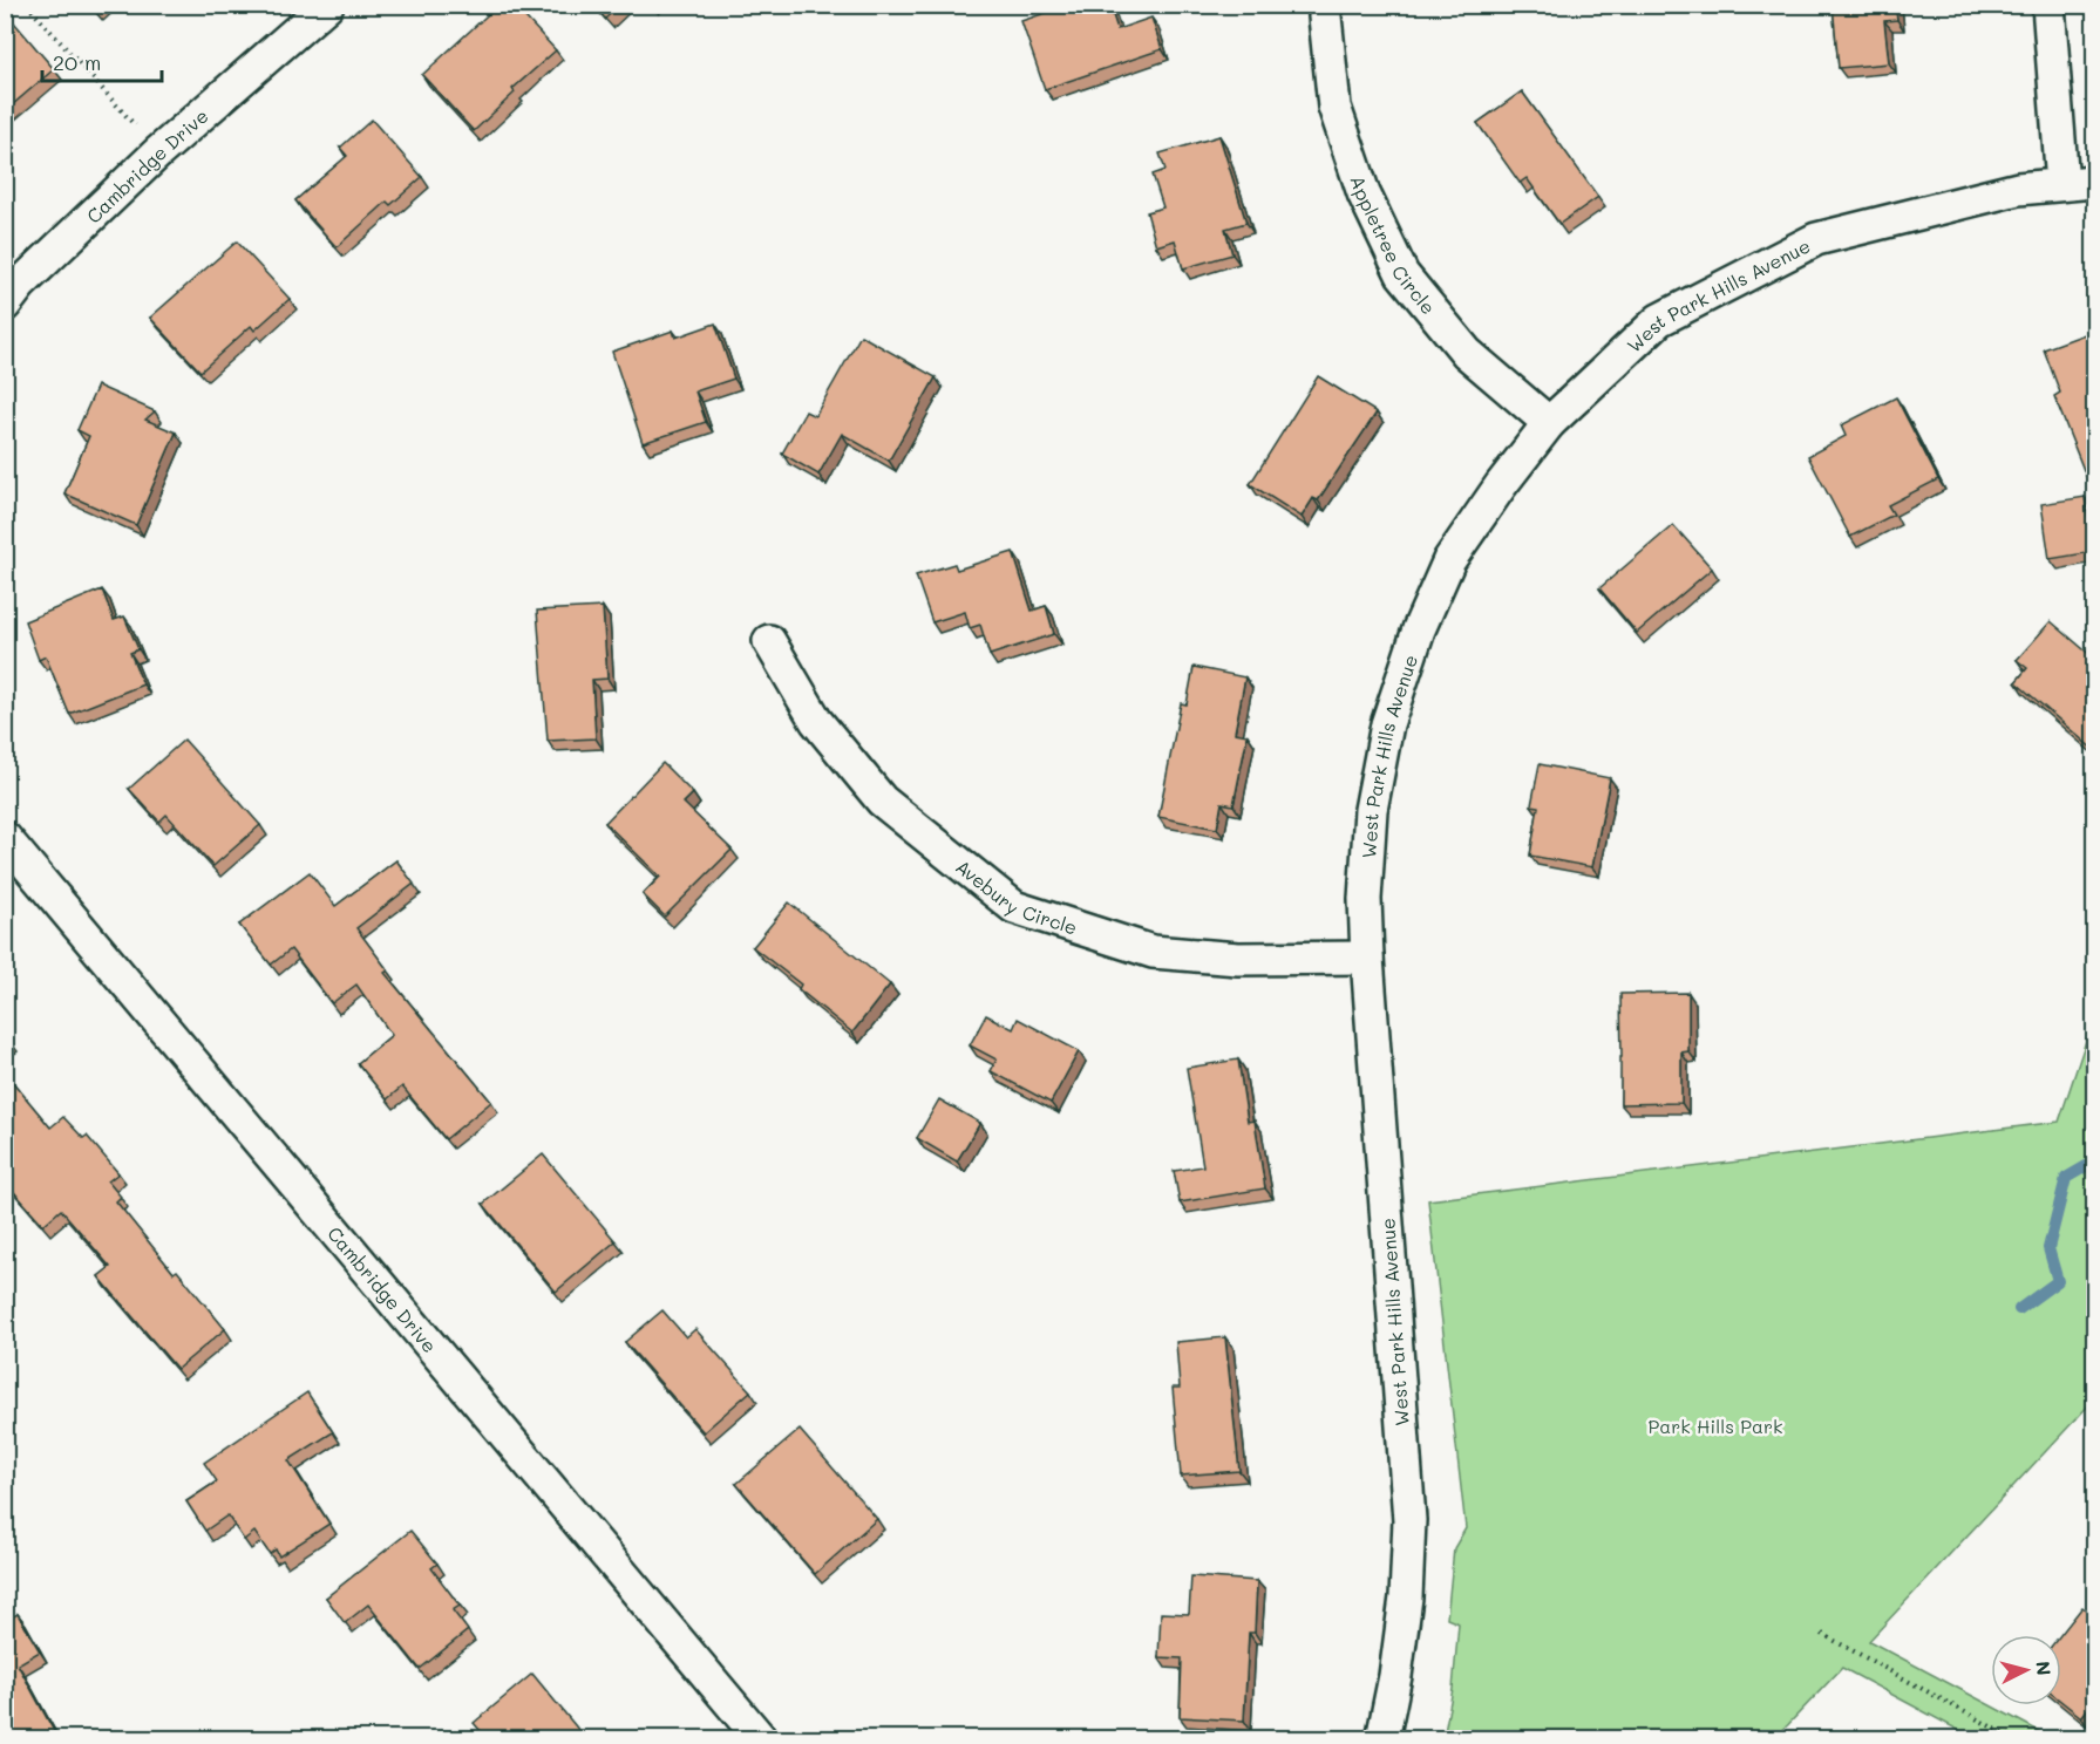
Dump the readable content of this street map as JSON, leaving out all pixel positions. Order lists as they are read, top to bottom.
{
  "streets": {
    "street": [
      "Cambridge Drive",
      "Appletree Circle",
      "West Park Hills Avenue",
      "Avebury Circle"
    ]
  },
  "crossings": [
    ["Appletree Circle", "West Park Hills Avenue"],
    ["West Park Hills Avenue", "Avebury Circle"]
  ],
  "parks": ["Park Hills Park"],
  "scale_bar": "20 m",
  "north": "right"
}
